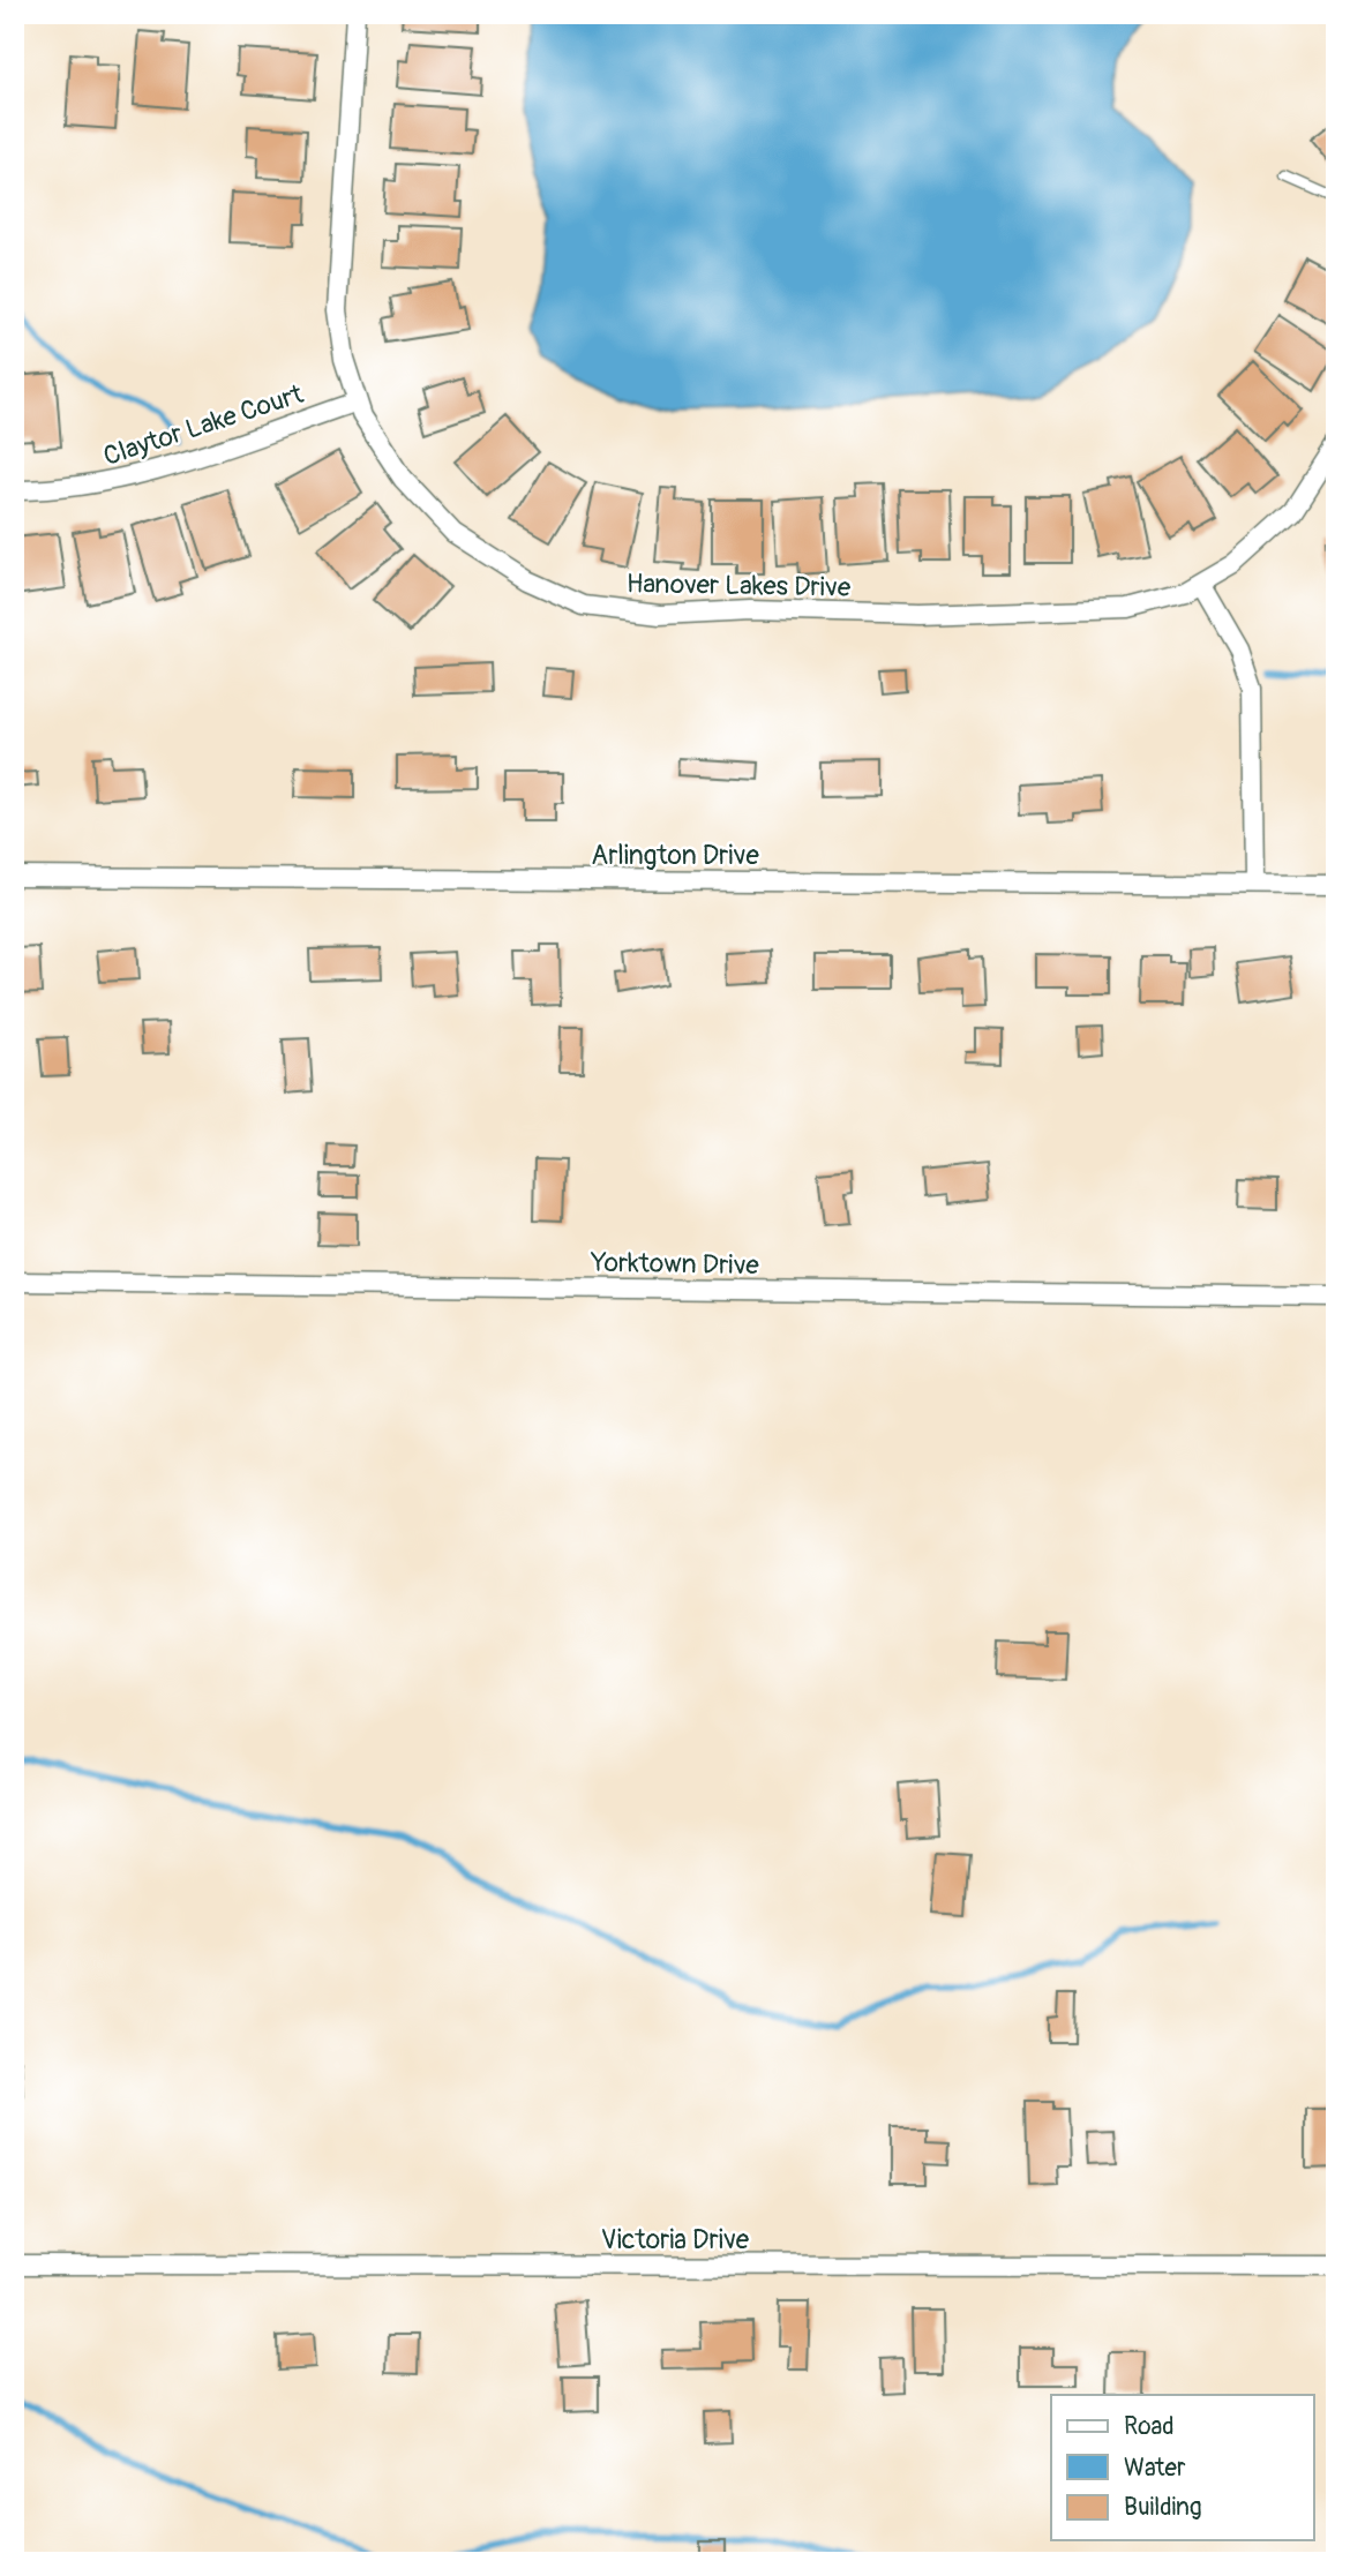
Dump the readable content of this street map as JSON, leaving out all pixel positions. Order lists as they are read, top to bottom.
{
  "streets": {
    "street": [
      "Claytor Lake Court",
      "Hanover Lakes Drive",
      "Arlington Drive",
      "Yorktown Drive",
      "Victoria Drive"
    ]
  },
  "crossings": [
    ["Claytor Lake Court", "Hanover Lakes Drive"]
  ],
  "legend": ["Road", "Water", "Building"]
}
